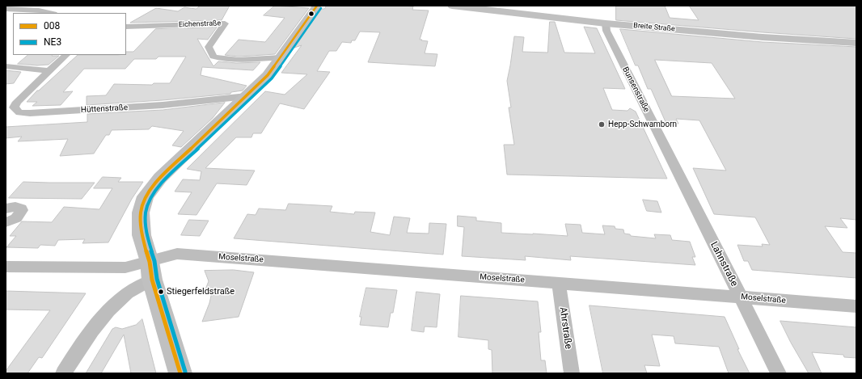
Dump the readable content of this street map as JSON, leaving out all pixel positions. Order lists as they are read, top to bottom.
{
  "streets": {
    "main road": ["Breite Straße"],
    "street": [
      "Eichenstraße",
      "Bunsenstraße",
      "Hüttenstraße",
      "Moselstraße",
      "Lahnstraße",
      "Ahrstraße"
    ]
  },
  "crossings": [
    ["Breite Straße", "Bunsenstraße"],
    ["Bunsenstraße", "Lahnstraße"],
    ["Moselstraße", "Lahnstraße"],
    ["Moselstraße", "Ahrstraße"]
  ],
  "places": ["Hepp-Schwamborn", "Stiegerfeldstraße"],
  "lines": ["transit line 008", "transit line NE3"],
  "legend": ["008", "NE3"]
}
